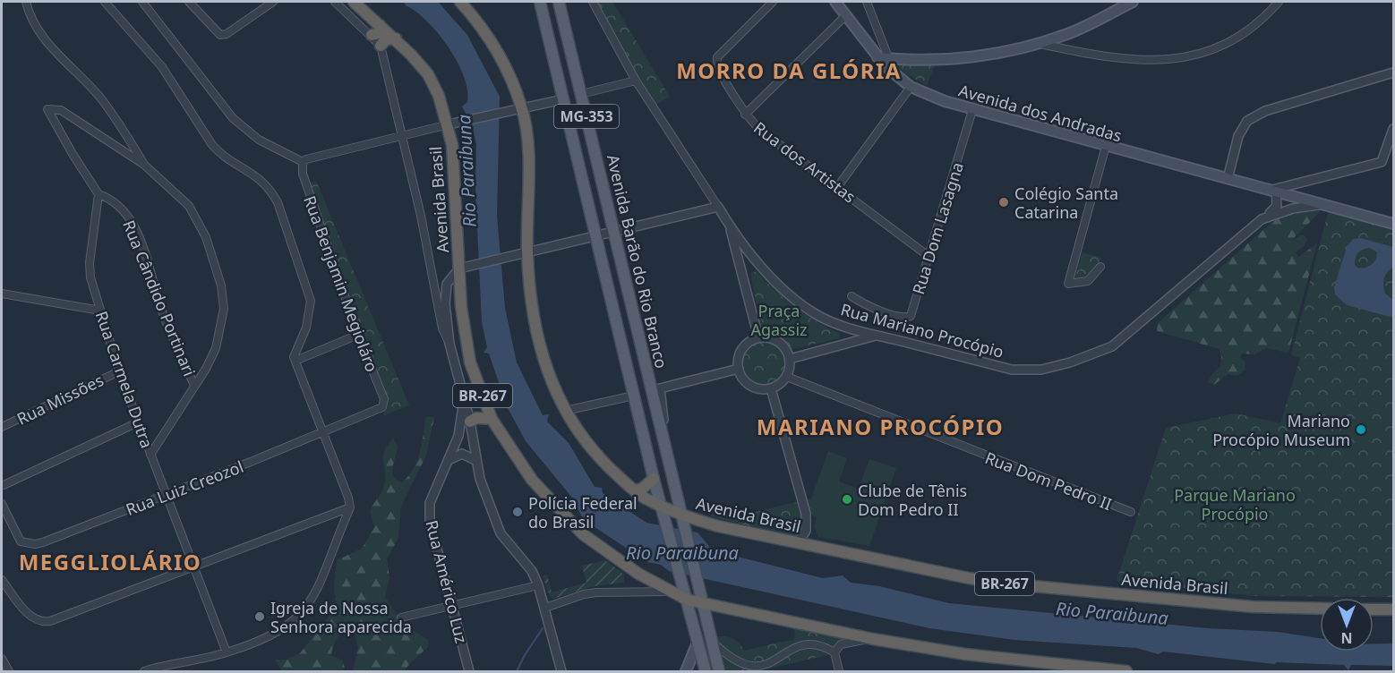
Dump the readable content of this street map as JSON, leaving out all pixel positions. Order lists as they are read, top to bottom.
{
  "streets": {
    "highway": ["Avenida Brasil", "BR-267"],
    "main road": [
      "Avenida dos Andradas",
      "MG-353",
      "Avenida Barão do Rio Branco",
      "Rua Mariano Procópio"
    ],
    "street": [
      "Rua dos Artistas",
      "Rua Dom Lasagna",
      "Rua Benjamin Megioláro",
      "Rua Cândido Portinari",
      "Rua Carmela Dutra",
      "Rua Missões",
      "Rua Dom Pedro II",
      "Rua Luiz Creozol",
      "Rua Américo Luz"
    ]
  },
  "crossings": [
    ["Avenida dos Andradas", "Rua Dom Lasagna"],
    ["Avenida dos Andradas", "Rua Mariano Procópio"],
    ["Rua dos Artistas", "Rua Dom Lasagna"],
    ["Avenida Brasil", "Avenida Barão do Rio Branco"],
    ["Rua Benjamin Megioláro", "Rua Luiz Creozol"],
    ["Rua Cândido Portinari", "Rua Carmela Dutra"],
    ["Rua Carmela Dutra", "Rua Missões"],
    ["Rua Carmela Dutra", "Rua Luiz Creozol"]
  ],
  "districts": ["MORRO DA GLÓRIA", "MARIANO PROCÓPIO", "MEGGLIOLÁRIO"],
  "water": ["Rio Paraibuna"],
  "parks": ["Praça Agassiz", "Parque Mariano Procópio"],
  "places": [
    "Colégio Santa Catarina",
    "Mariano Procópio Museum",
    "Clube de Tênis Dom Pedro II",
    "Polícia Federal do Brasil",
    "Igreja de Nossa Senhora aparecida"
  ],
  "north": "bottom"
}
